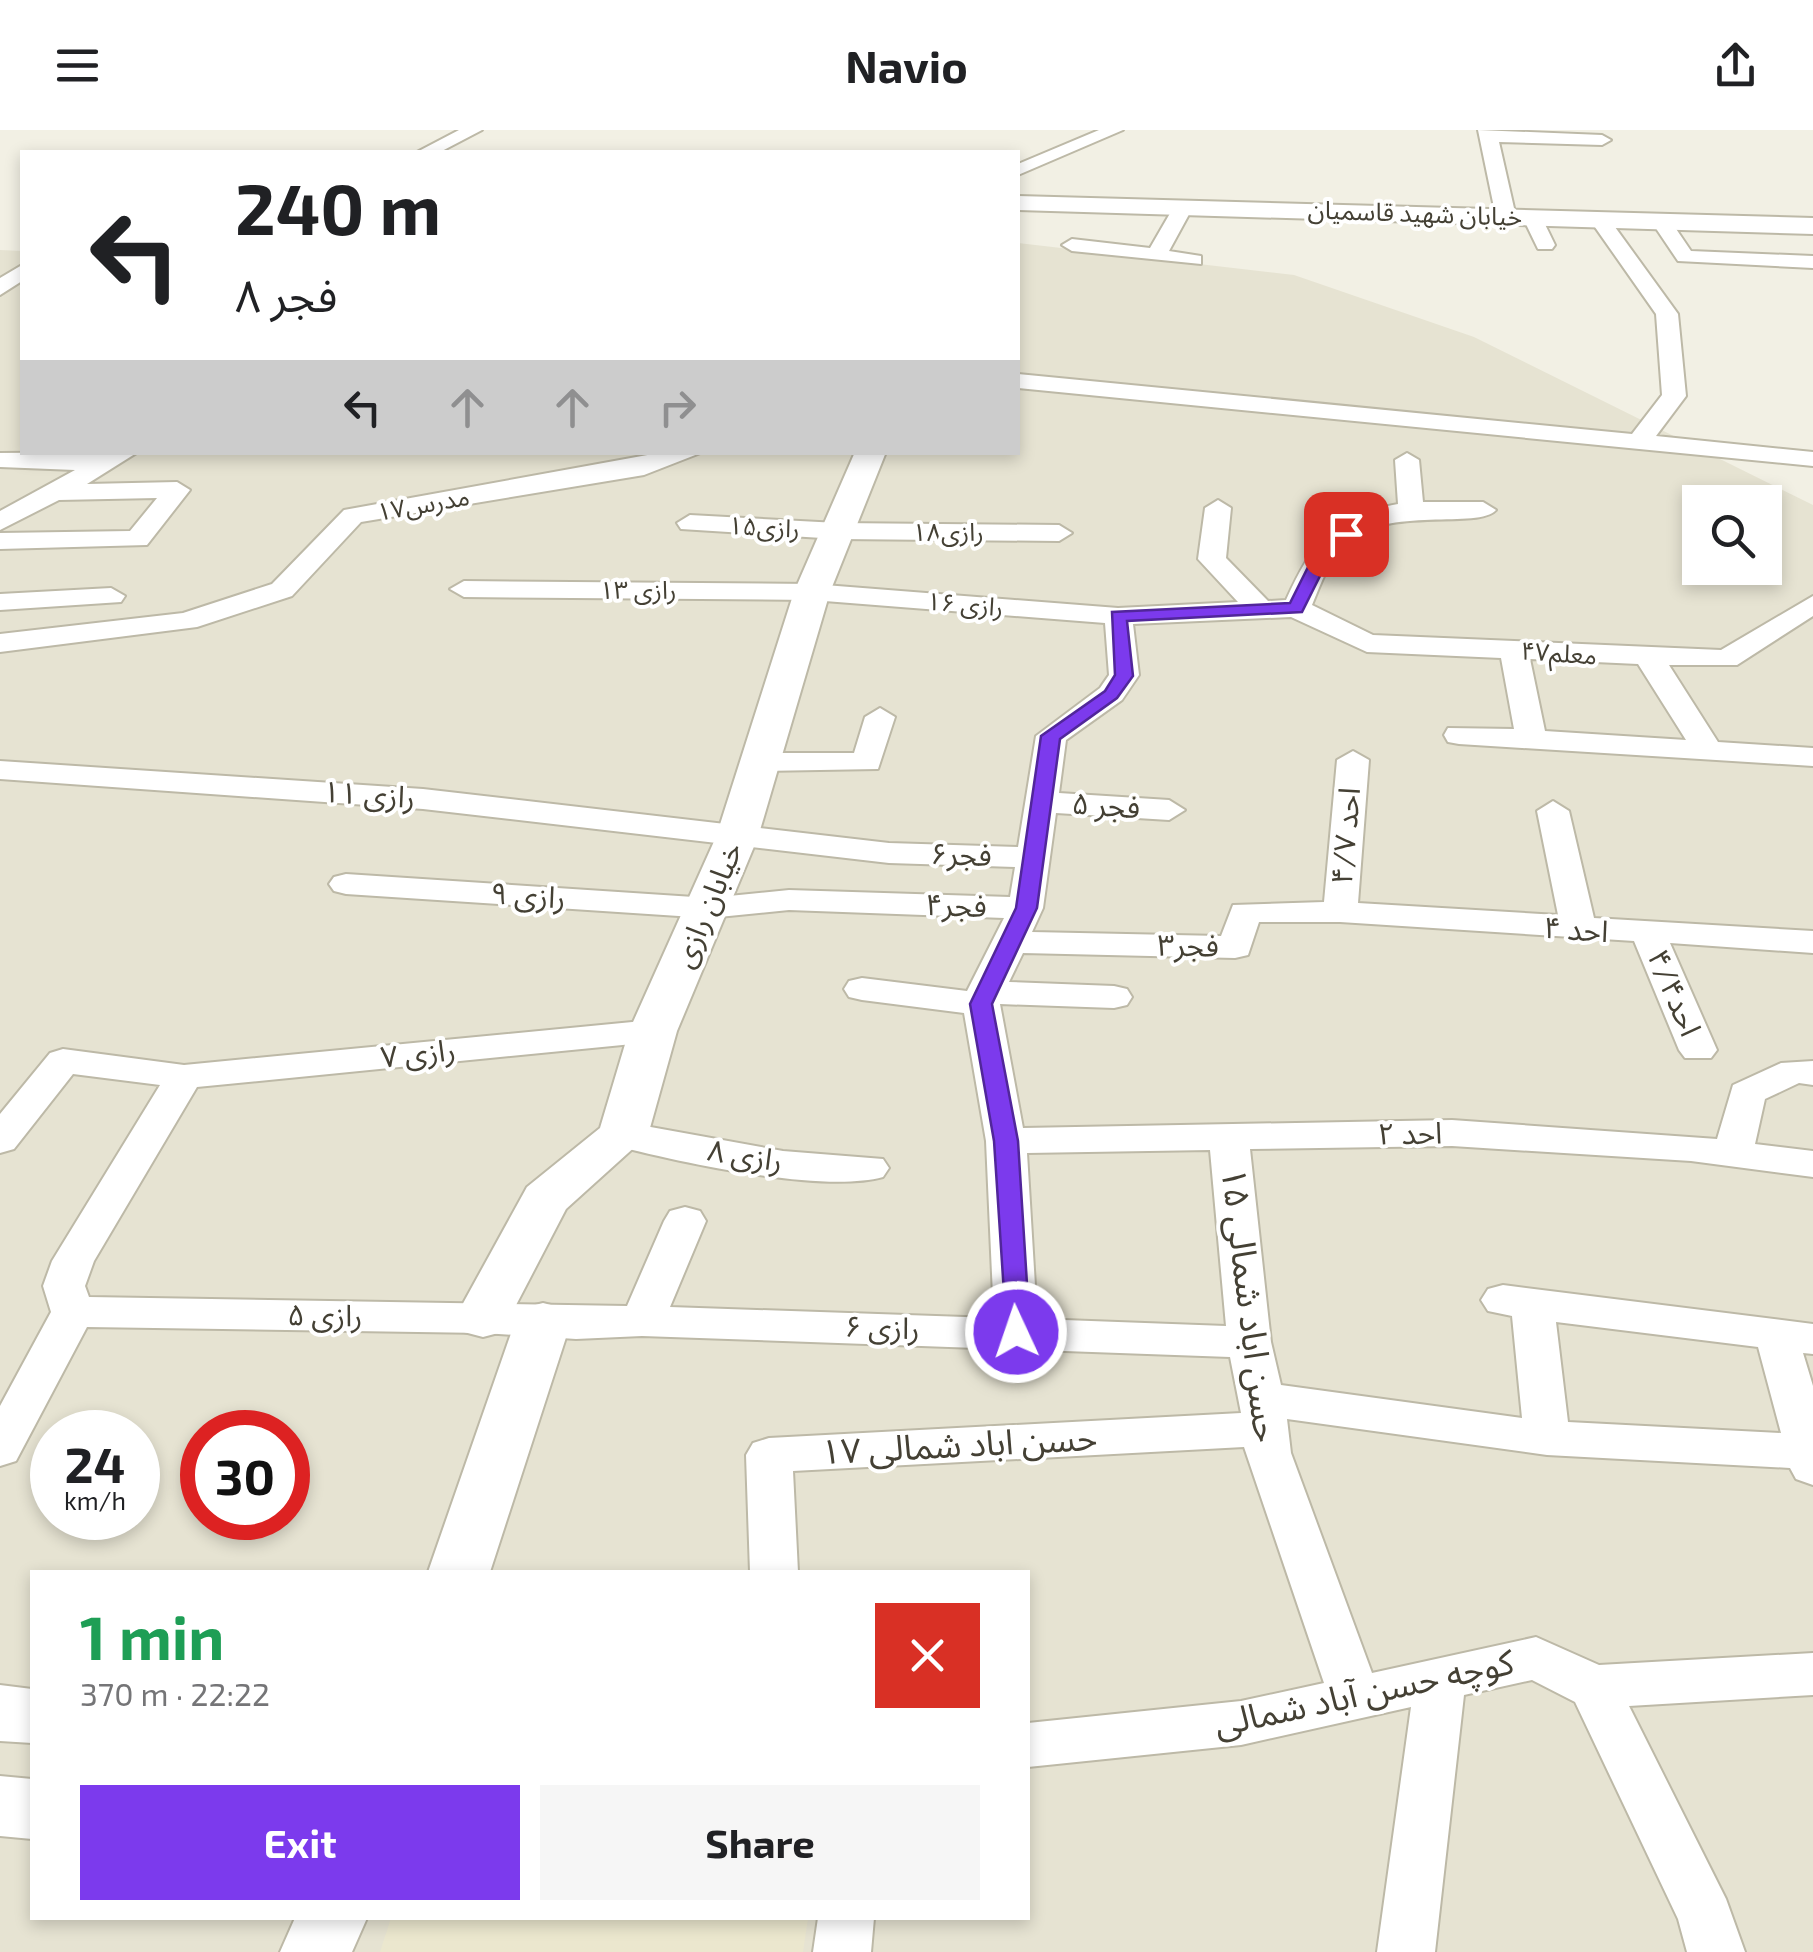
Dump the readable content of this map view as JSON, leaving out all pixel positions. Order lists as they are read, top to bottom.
{
  "streets": {
    "street": [
      "خیابان شهید قاسمیان",
      "مدرس۱۷",
      "رازی۱۵",
      "رازی۱۸",
      "رازی ۱۳",
      "رازی ۱۶",
      "معلم۴۷",
      "رازی ۱۱",
      "فجر ۵",
      "احد ۴/۷",
      "فجر۶",
      "رازی ۹",
      "خیابان رازی",
      "فجر۴",
      "احد ۴",
      "فجر۳",
      "احد۴/۴",
      "رازی ۷",
      "احد ۲",
      "رازی ۸",
      "حسن اباد شمالی ۱۵",
      "رازی ۵",
      "رازی ۶",
      "حسن اباد شمالی ۱۷",
      "کوچه حسن آباد شمالی"
    ]
  },
  "crossings": [
    ["رازی۱۵", "رازی۱۸"],
    ["رازی۱۵", "خیابان رازی"],
    ["رازی۱۸", "خیابان رازی"],
    ["رازی ۱۳", "رازی ۱۶"],
    ["رازی ۱۳", "خیابان رازی"],
    ["رازی ۱۶", "معلم۴۷"],
    ["رازی ۱۶", "خیابان رازی"],
    ["رازی ۱۱", "فجر۶"],
    ["رازی ۱۱", "خیابان رازی"],
    ["احد ۴/۷", "احد ۴"],
    ["احد ۴/۷", "فجر۳"],
    ["رازی ۹", "خیابان رازی"],
    ["رازی ۹", "فجر۴"],
    ["خیابان رازی", "رازی ۷"],
    ["خیابان رازی", "رازی ۸"],
    ["احد ۴", "فجر۳"],
    ["احد ۴", "احد۴/۴"],
    ["احد ۲", "حسن اباد شمالی ۱۵"],
    ["حسن اباد شمالی ۱۵", "رازی ۶"],
    ["حسن اباد شمالی ۱۵", "حسن اباد شمالی ۱۷"],
    ["حسن اباد شمالی ۱۵", "کوچه حسن آباد شمالی"],
    ["رازی ۵", "رازی ۶"]
  ],
  "page": {
    "header": "Navio",
    "turn": ["240 m", "فجر ۸"],
    "speed": "24 km/h",
    "limit": "30",
    "heading": ["1 min", "370 m · 22:22"],
    "buttons": ["Exit", "Share"]
  }
}
